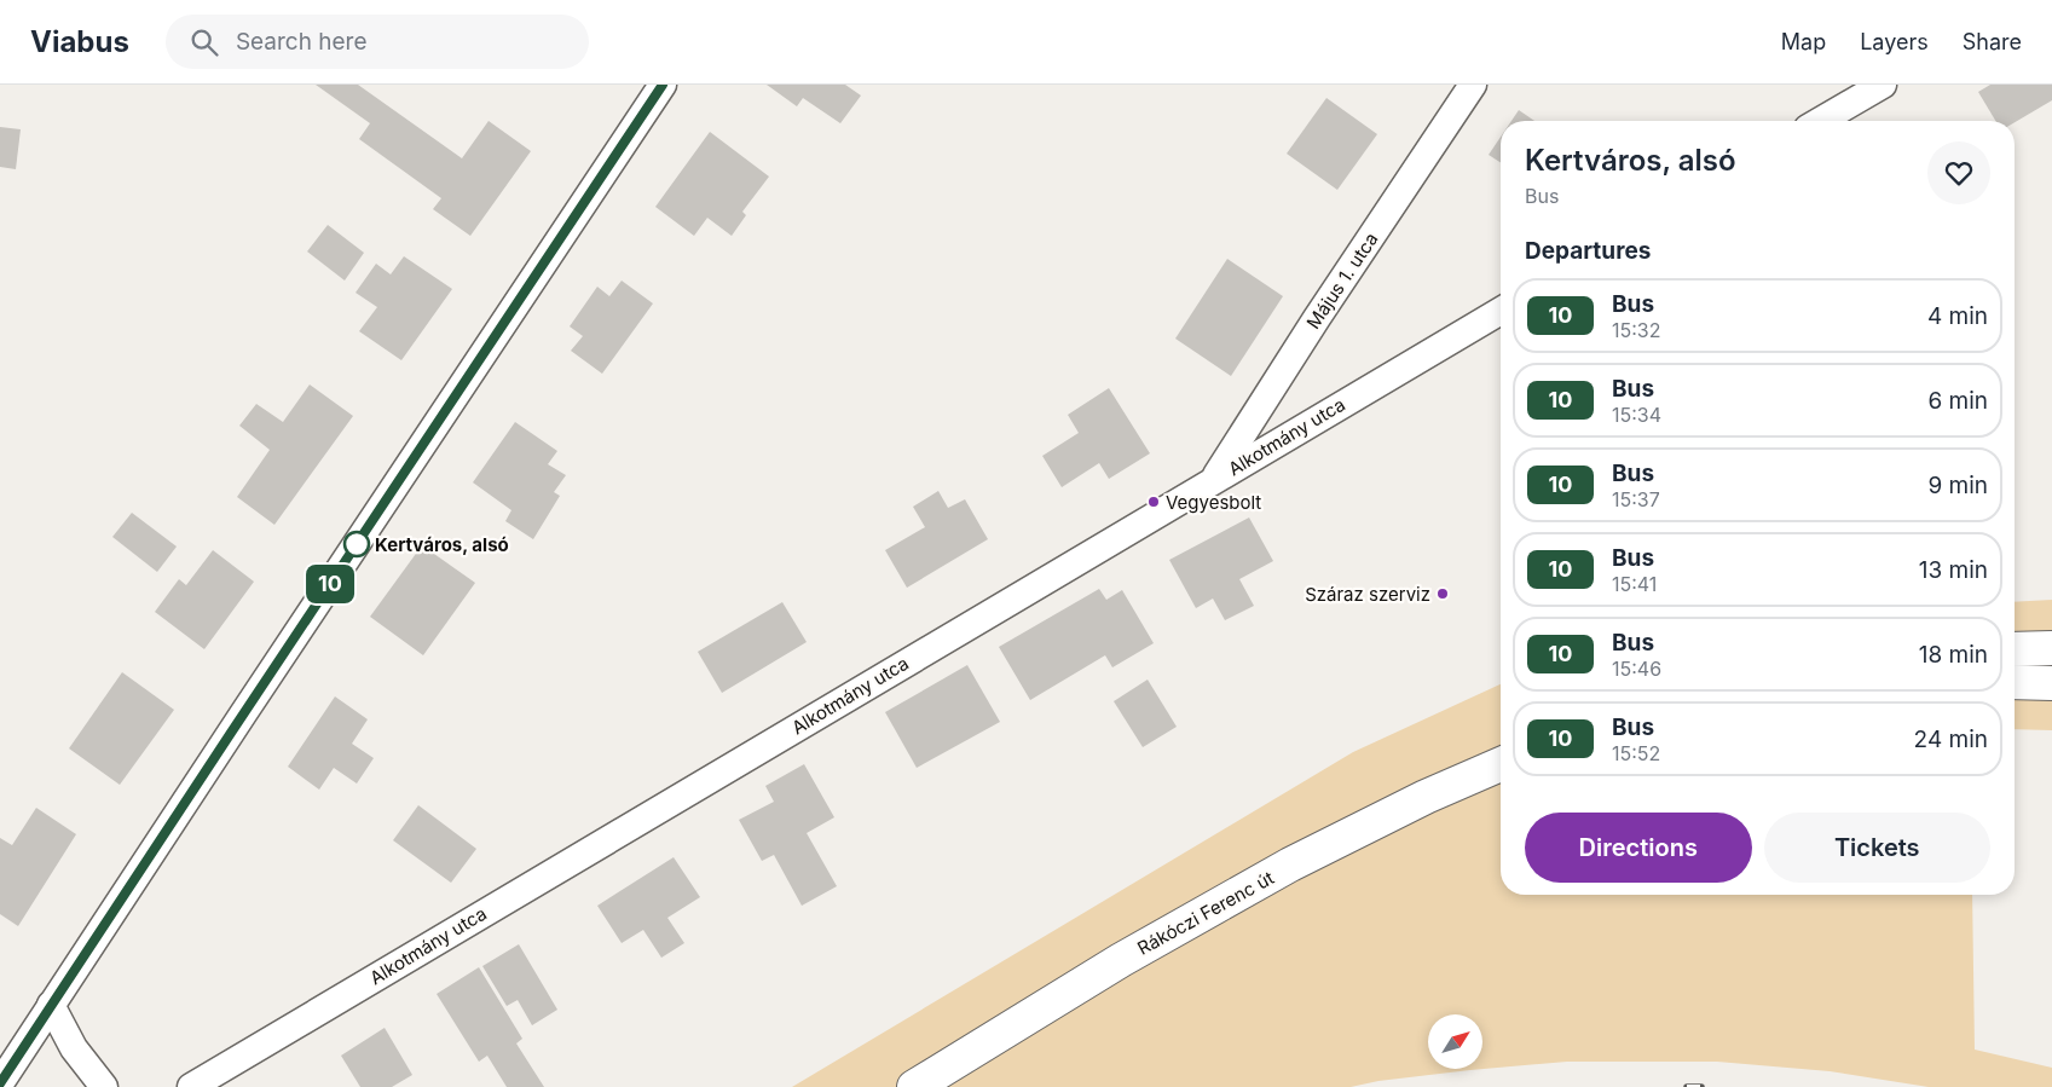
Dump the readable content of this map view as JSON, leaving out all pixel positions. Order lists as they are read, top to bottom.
{
  "streets": {
    "main road": ["Rákóczi Ferenc út"],
    "street": ["Május 1. utca", "Alkotmány utca"]
  },
  "crossings": [
    ["Május 1. utca", "Alkotmány utca"]
  ],
  "places": ["Vegyesbolt", "Kertváros, alsó", "Száraz szerviz"],
  "lines": ["bus line 10"],
  "north": "top right",
  "page": {
    "header": "Viabus",
    "search": "Search here",
    "nav": ["Map", "Layers", "Share"],
    "on_map": "10",
    "heading": [
      ["Kertváros, alsó", "Bus"],
      "Departures"
    ],
    "list": [
      {
        "mark": "10",
        "name": "Bus",
        "note": "15:32",
        "value": "4 min"
      },
      {
        "mark": "10",
        "name": "Bus",
        "note": "15:34",
        "value": "6 min"
      },
      {
        "mark": "10",
        "name": "Bus",
        "note": "15:37",
        "value": "9 min"
      },
      {
        "mark": "10",
        "name": "Bus",
        "note": "15:41",
        "value": "13 min"
      },
      {
        "mark": "10",
        "name": "Bus",
        "note": "15:46",
        "value": "18 min"
      },
      {
        "mark": "10",
        "name": "Bus",
        "note": "15:52",
        "value": "24 min"
      }
    ],
    "buttons": ["Directions", "Tickets"]
  }
}
